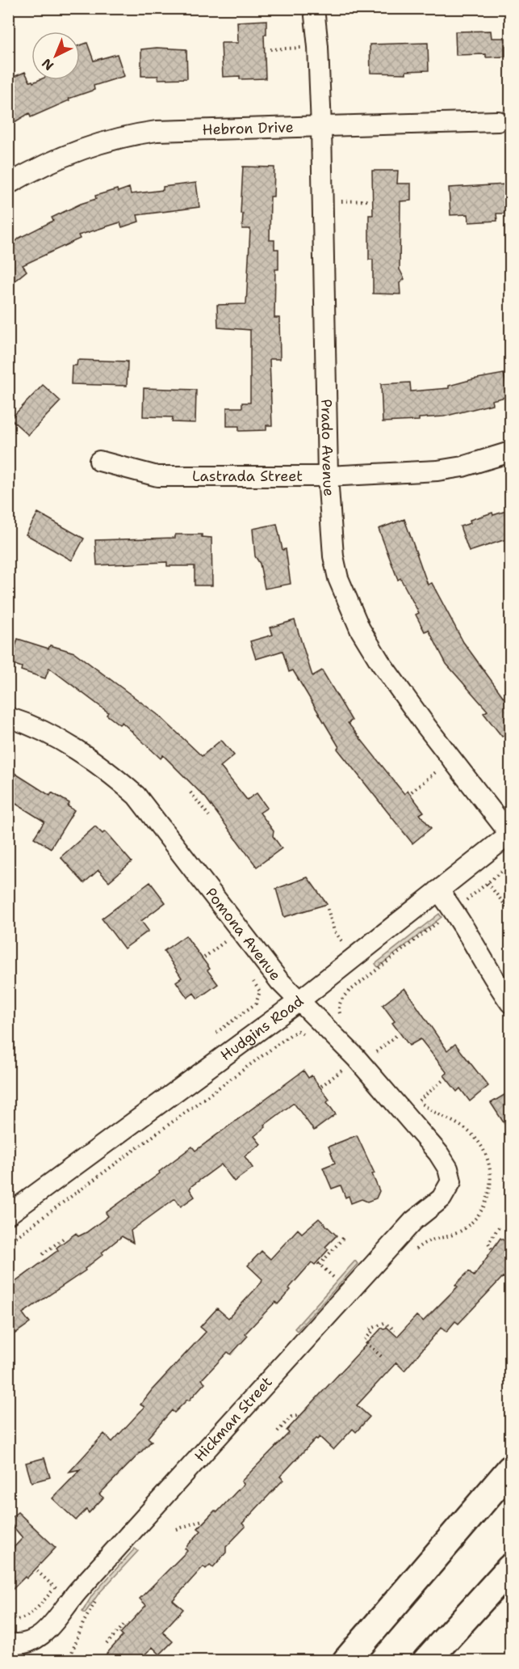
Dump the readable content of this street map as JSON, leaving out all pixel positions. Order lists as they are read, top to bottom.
{
  "streets": {
    "street": [
      "Hebron Drive",
      "Prado Avenue",
      "Lastrada Street",
      "Pomona Avenue",
      "Hudgins Road",
      "Hickman Street"
    ]
  },
  "crossings": [
    ["Hebron Drive", "Prado Avenue"],
    ["Prado Avenue", "Lastrada Street"],
    ["Prado Avenue", "Hudgins Road"],
    ["Pomona Avenue", "Hudgins Road"],
    ["Pomona Avenue", "Hickman Street"]
  ],
  "north": "bottom left"
}
